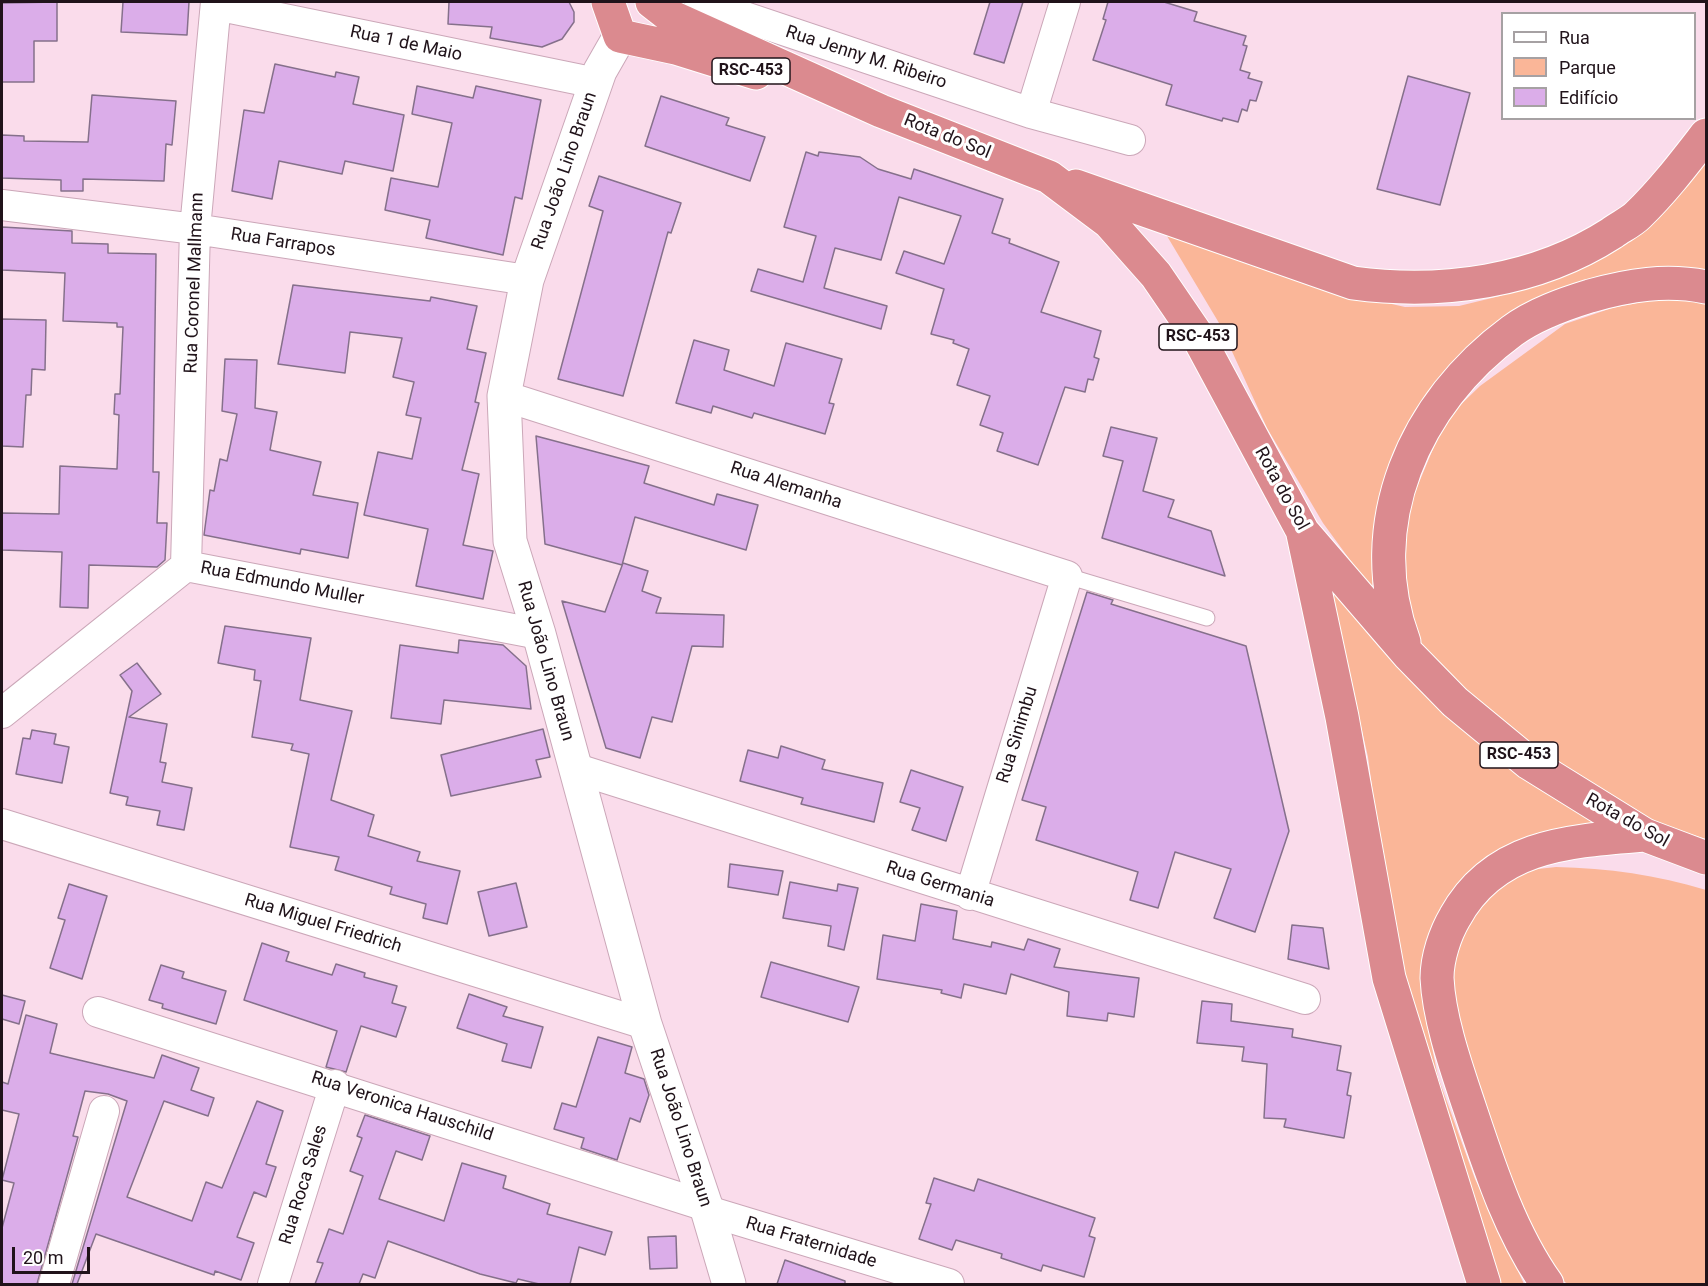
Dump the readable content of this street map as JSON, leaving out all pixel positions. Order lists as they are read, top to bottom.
{
  "streets": {
    "highway": ["RSC-453", "Rota do Sol"],
    "street": [
      "Rua 1 de Maio",
      "Rua Jenny M. Ribeiro",
      "Rua João Lino Braun",
      "Rua Farrapos",
      "Rua Coronel Mallmann",
      "Rua Alemanha",
      "Rua Edmundo Muller",
      "Rua Sinimbu",
      "Rua Germania",
      "Rua Miguel Friedrich",
      "Rua Veronica Hauschild",
      "Rua Roca Sales",
      "Rua Fraternidade"
    ]
  },
  "crossings": [
    ["Rua 1 de Maio", "Rua João Lino Braun"],
    ["Rua 1 de Maio", "Rua Coronel Mallmann"],
    ["Rota do Sol", "Rua João Lino Braun"],
    ["Rua João Lino Braun", "Rua Farrapos"],
    ["Rua João Lino Braun", "Rua Alemanha"],
    ["Rua João Lino Braun", "Rua Edmundo Muller"],
    ["Rua João Lino Braun", "Rua Germania"],
    ["Rua João Lino Braun", "Rua Miguel Friedrich"],
    ["Rua João Lino Braun", "Rua Veronica Hauschild"],
    ["Rua João Lino Braun", "Rua Fraternidade"],
    ["Rua Farrapos", "Rua Coronel Mallmann"],
    ["Rua Coronel Mallmann", "Rua Edmundo Muller"],
    ["Rua Alemanha", "Rua Sinimbu"],
    ["Rua Sinimbu", "Rua Germania"],
    ["Rua Veronica Hauschild", "Rua Roca Sales"],
    ["Rua Veronica Hauschild", "Rua Fraternidade"]
  ],
  "legend": ["Rua", "Parque", "Edifício"],
  "scale_bar": "20 m"
}
